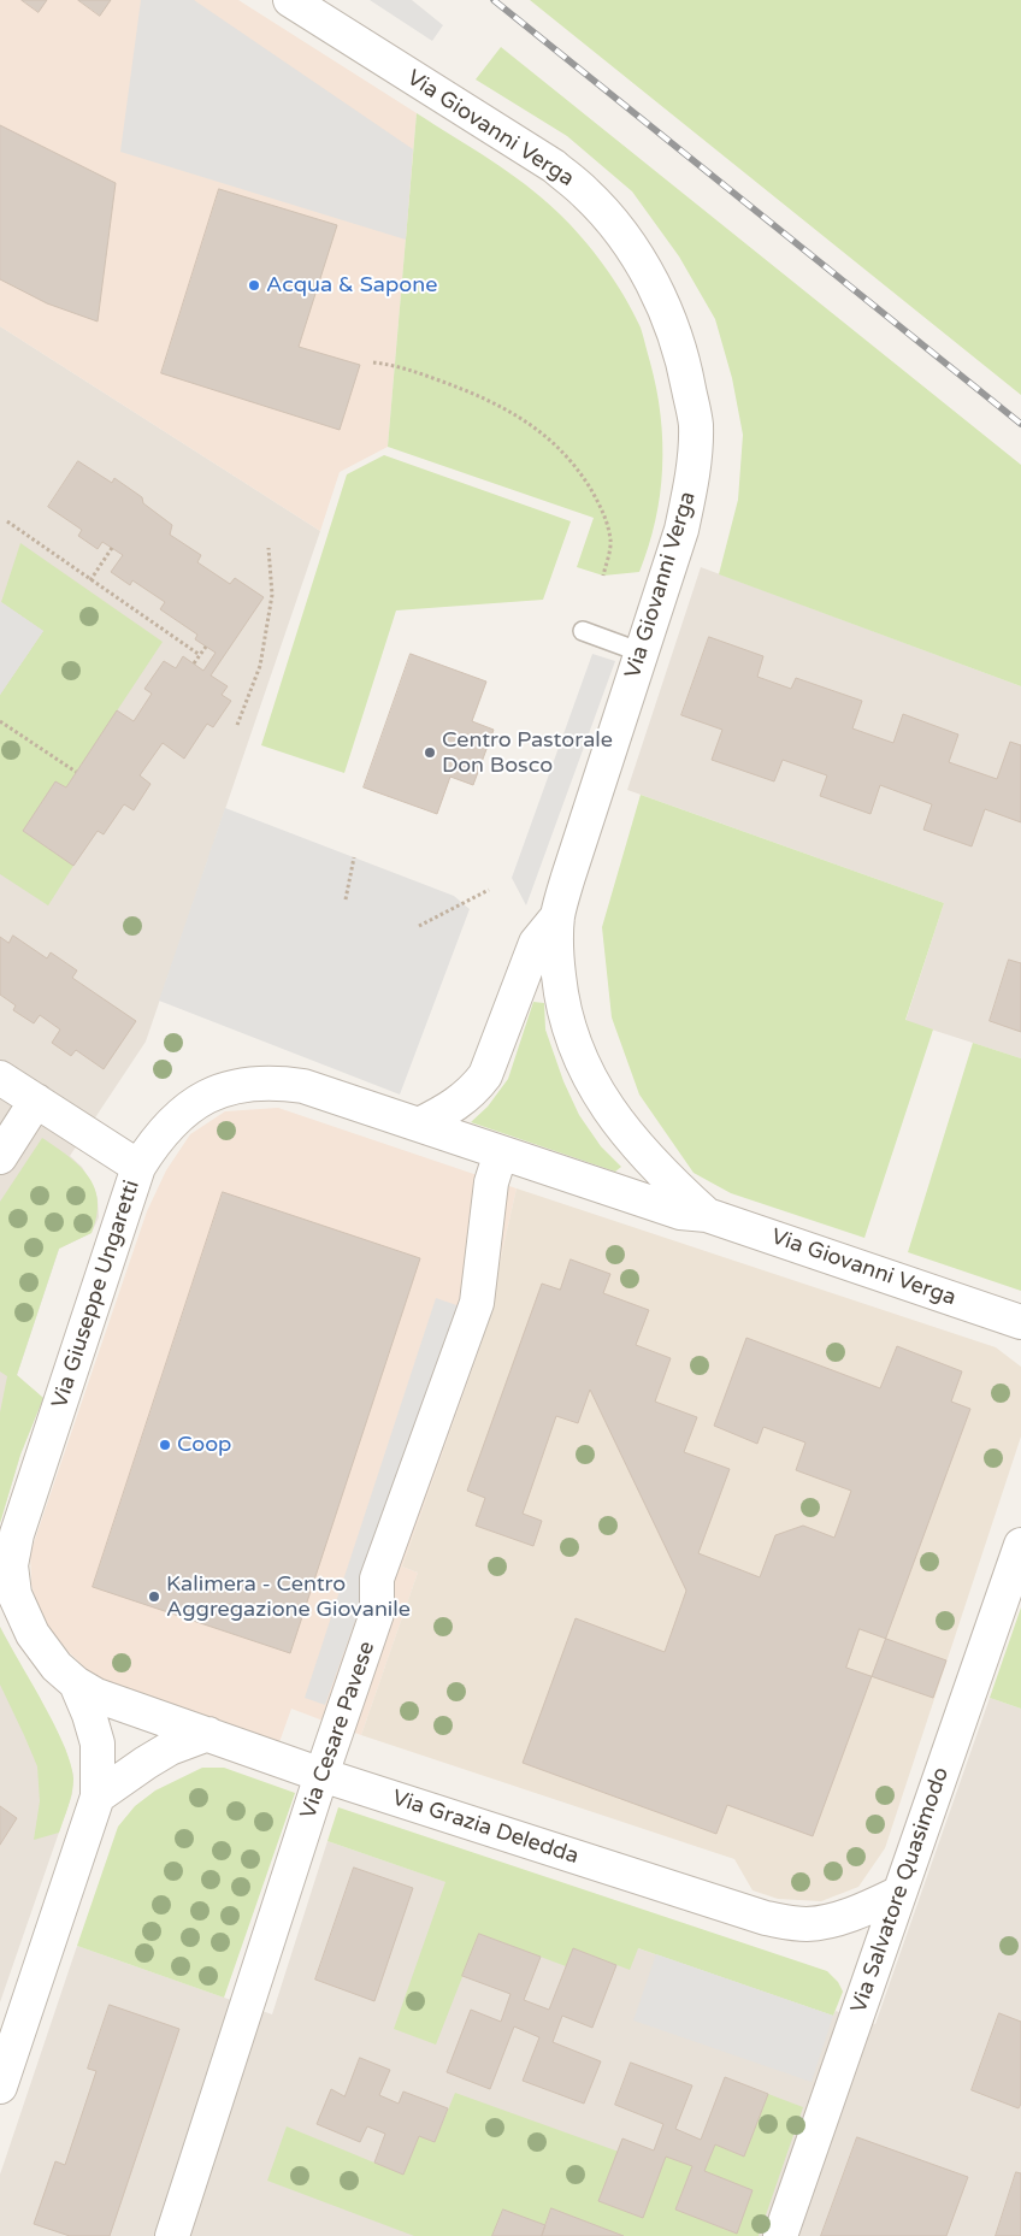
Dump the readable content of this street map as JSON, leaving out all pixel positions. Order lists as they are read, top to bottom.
{
  "streets": {
    "street": [
      "Via Giovanni Verga",
      "Via Giuseppe Ungaretti",
      "Via Cesare Pavese",
      "Via Grazia Deledda",
      "Via Salvatore Quasimodo"
    ]
  },
  "crossings": [
    ["Via Giovanni Verga", "Via Giuseppe Ungaretti"],
    ["Via Giovanni Verga", "Via Cesare Pavese"],
    ["Via Giuseppe Ungaretti", "Via Cesare Pavese"],
    ["Via Giuseppe Ungaretti", "Via Grazia Deledda"],
    ["Via Cesare Pavese", "Via Grazia Deledda"],
    ["Via Grazia Deledda", "Via Salvatore Quasimodo"]
  ],
  "places": [
    "Acqua & Sapone",
    "Centro Pastorale Don Bosco",
    "Coop",
    "Kalimera - Centro Aggregazione Giovanile"
  ]
}
